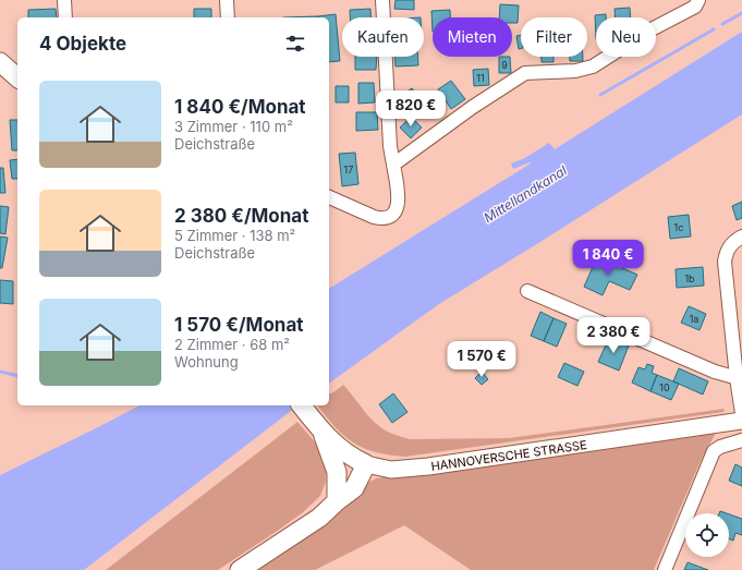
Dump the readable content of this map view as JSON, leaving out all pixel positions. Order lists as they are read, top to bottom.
{
  "streets": {
    "main road": ["HANNOVERSCHE STRASSE"]
  },
  "water": ["Mittellandkanal"],
  "house_numbers": [
    "9",
    "11",
    "17",
    "1c",
    "1b",
    "1a",
    "10"
  ],
  "page": {
    "chip": [
      "Kaufen",
      "Mieten",
      "Filter",
      "Neu"
    ],
    "heading": "4 Objekte",
    "list": [
      {
        "name": "1 840 €/Monat",
        "note": "3 Zimmer · 110 m² · Deichstraße"
      },
      {
        "name": "2 380 €/Monat",
        "note": "5 Zimmer · 138 m² · Deichstraße"
      },
      {
        "name": "1 570 €/Monat",
        "note": "2 Zimmer · 68 m² · Wohnung"
      }
    ],
    "price": [
      "1 820 €",
      "1 840 €",
      "2 380 €",
      "1 570 €"
    ]
  }
}
